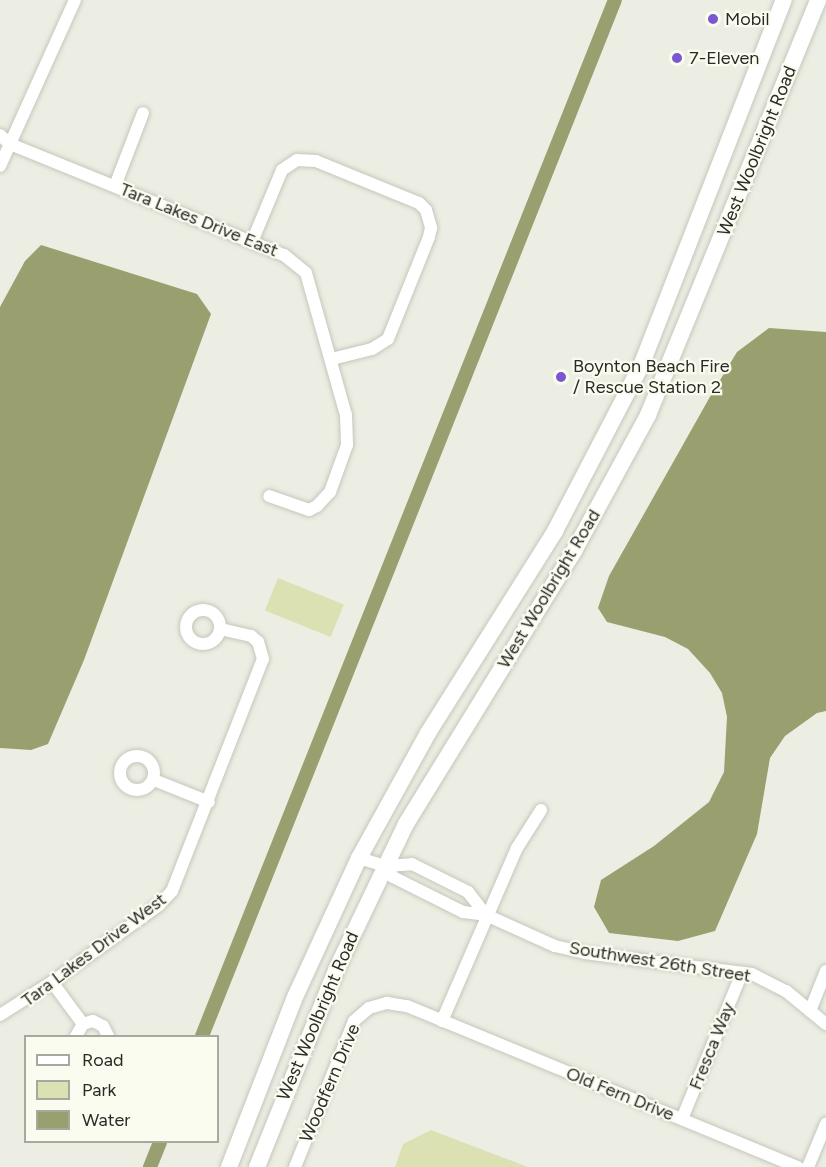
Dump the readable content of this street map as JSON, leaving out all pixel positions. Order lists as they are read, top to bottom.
{
  "streets": {
    "main road": ["West Woolbright Road"],
    "street": [
      "Tara Lakes Drive East",
      "Tara Lakes Drive West",
      "Southwest 26th Street",
      "Fresca Way",
      "Woodfern Drive",
      "Old Fern Drive"
    ]
  },
  "crossings": [
    ["West Woolbright Road", "Southwest 26th Street"],
    ["Southwest 26th Street", "Fresca Way"],
    ["Fresca Way", "Old Fern Drive"],
    ["Woodfern Drive", "Old Fern Drive"]
  ],
  "places": ["Mobil", "7-Eleven", "Boynton Beach Fire / Rescue Station 2"],
  "legend": ["Road", "Park", "Water"]
}
